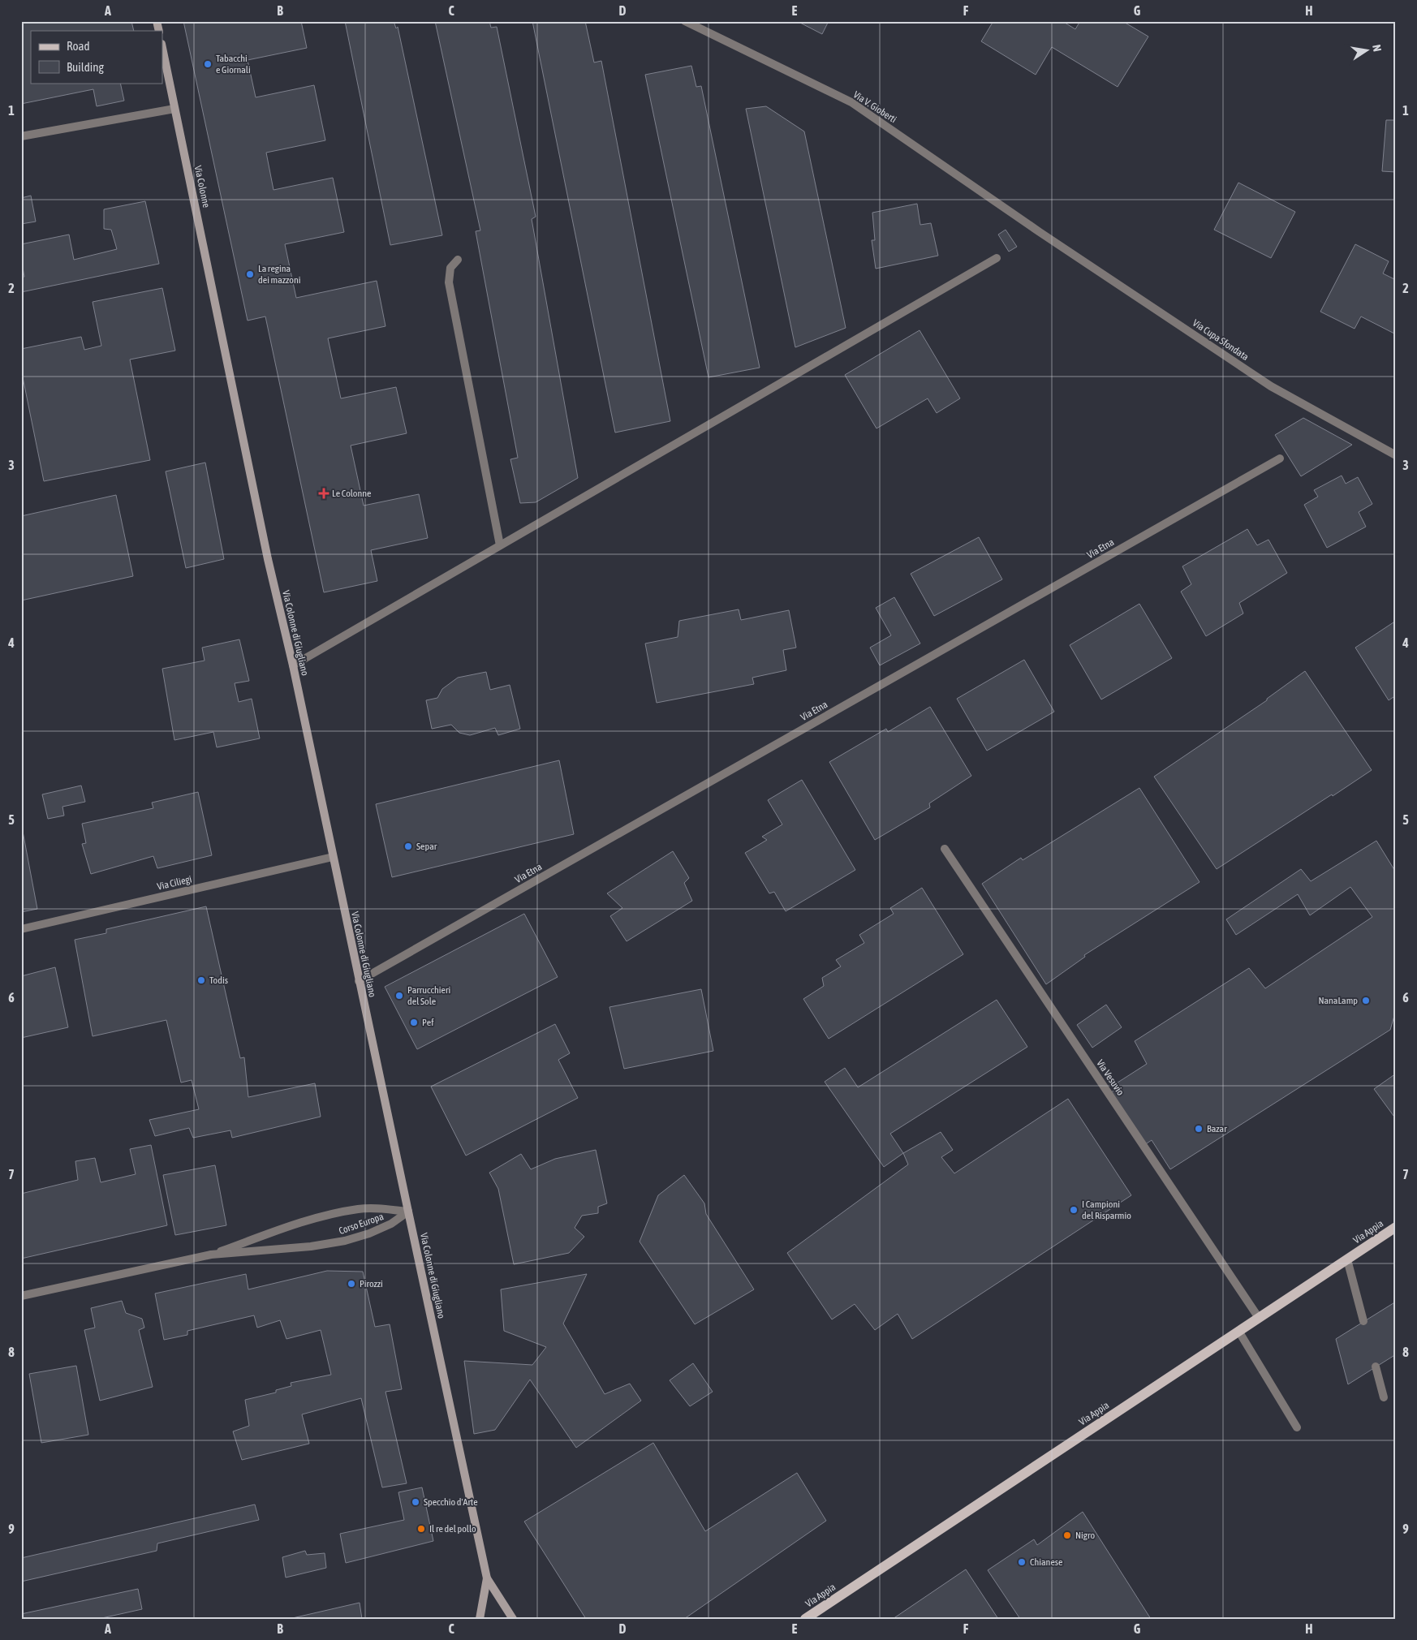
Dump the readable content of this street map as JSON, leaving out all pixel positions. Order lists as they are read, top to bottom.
{
  "streets": {
    "main road": ["Via Colonne", "Via Colonne di Giugliano", "Via Appia"],
    "street": [
      "Via V. Gioberti",
      "Via Cupa Sfondata",
      "Via Etna",
      "Via Ciliegi",
      "Via Vesuvio",
      "Corso Europa"
    ]
  },
  "crossings": [
    ["Via V. Gioberti", "Via Cupa Sfondata"],
    ["Via Colonne", "Via Colonne di Giugliano"],
    ["Via Etna", "Via Colonne di Giugliano"],
    ["Via Colonne di Giugliano", "Via Ciliegi"],
    ["Via Colonne di Giugliano", "Corso Europa"],
    ["Via Vesuvio", "Via Appia"]
  ],
  "places": {
    "other": [
      "Tabacchi e Giornali",
      "La regina dei mazzoni",
      "Separ",
      "Todis",
      "Parrucchieri del Sole",
      "NanaLamp",
      "Pef",
      "Bazar",
      "I Campioni del Risparmio",
      "Pirozzi",
      "Specchio d'Arte",
      "Il re del pollo",
      "Nigro",
      "Chianese"
    ],
    "health": ["Le Colonne"]
  },
  "legend": ["Road", "Building"],
  "north": "right",
  "grid": {
    "columns": [
      "A",
      "B",
      "C",
      "D",
      "E",
      "F",
      "G",
      "H"
    ],
    "rows": [
      "1",
      "2",
      "3",
      "4",
      "5",
      "6",
      "7",
      "8",
      "9"
    ]
  }
}
